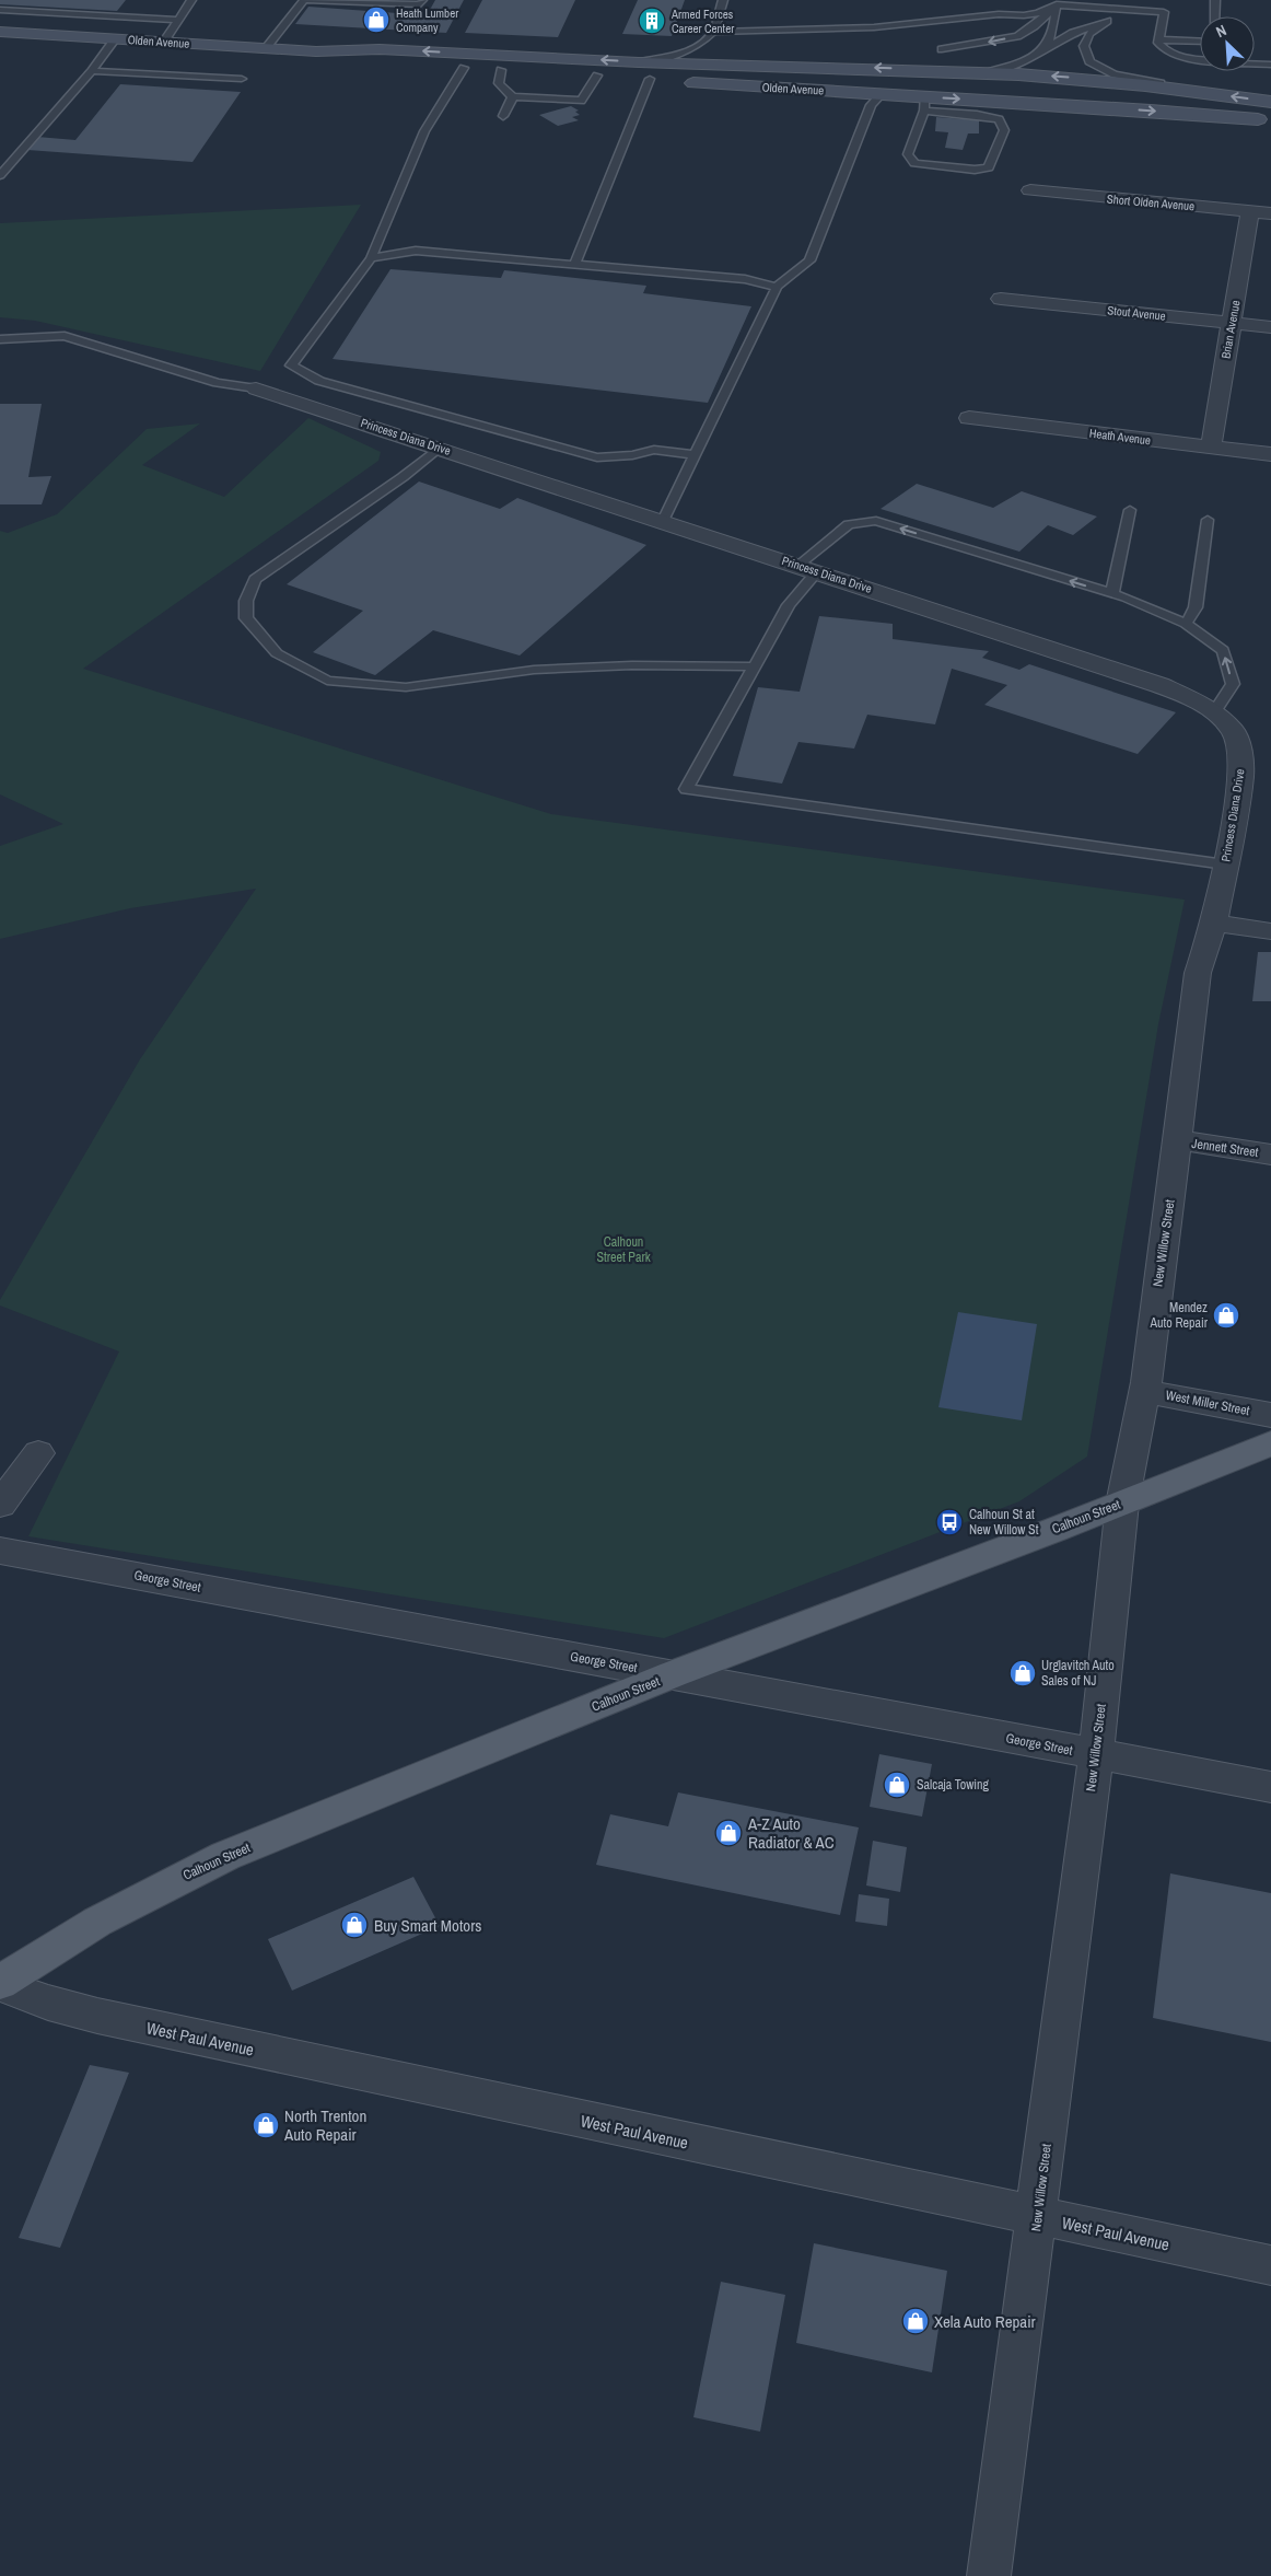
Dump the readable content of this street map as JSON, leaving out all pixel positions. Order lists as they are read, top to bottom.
{
  "streets": {
    "main road": ["Olden Avenue", "Calhoun Street"],
    "street": [
      "Short Olden Avenue",
      "Stout Avenue",
      "Brian Avenue",
      "Princess Diana Drive",
      "Heath Avenue",
      "Jennett Street",
      "New Willow Street",
      "West Miller Street",
      "George Street",
      "West Paul Avenue"
    ]
  },
  "crossings": [
    ["Short Olden Avenue", "Brian Avenue"],
    ["Stout Avenue", "Brian Avenue"],
    ["Brian Avenue", "Heath Avenue"],
    ["Princess Diana Drive", "New Willow Street"],
    ["Jennett Street", "New Willow Street"],
    ["New Willow Street", "West Miller Street"],
    ["New Willow Street", "Calhoun Street"],
    ["New Willow Street", "George Street"],
    ["New Willow Street", "West Paul Avenue"],
    ["Calhoun Street", "George Street"],
    ["Calhoun Street", "West Paul Avenue"]
  ],
  "parks": ["Calhoun Street Park"],
  "places": {
    "shop": [
      "Heath Lumber Company",
      "Mendez Auto Repair",
      "Urglavitch Auto Sales of NJ",
      "Salcaja Towing",
      "A-Z Auto Radiator & AC",
      "Buy Smart Motors",
      "North Trenton Auto Repair",
      "Xela Auto Repair"
    ],
    "building": ["Armed Forces Career Center"],
    "bus stop": ["Calhoun St at New Willow St"]
  },
  "north": "top left"
}
